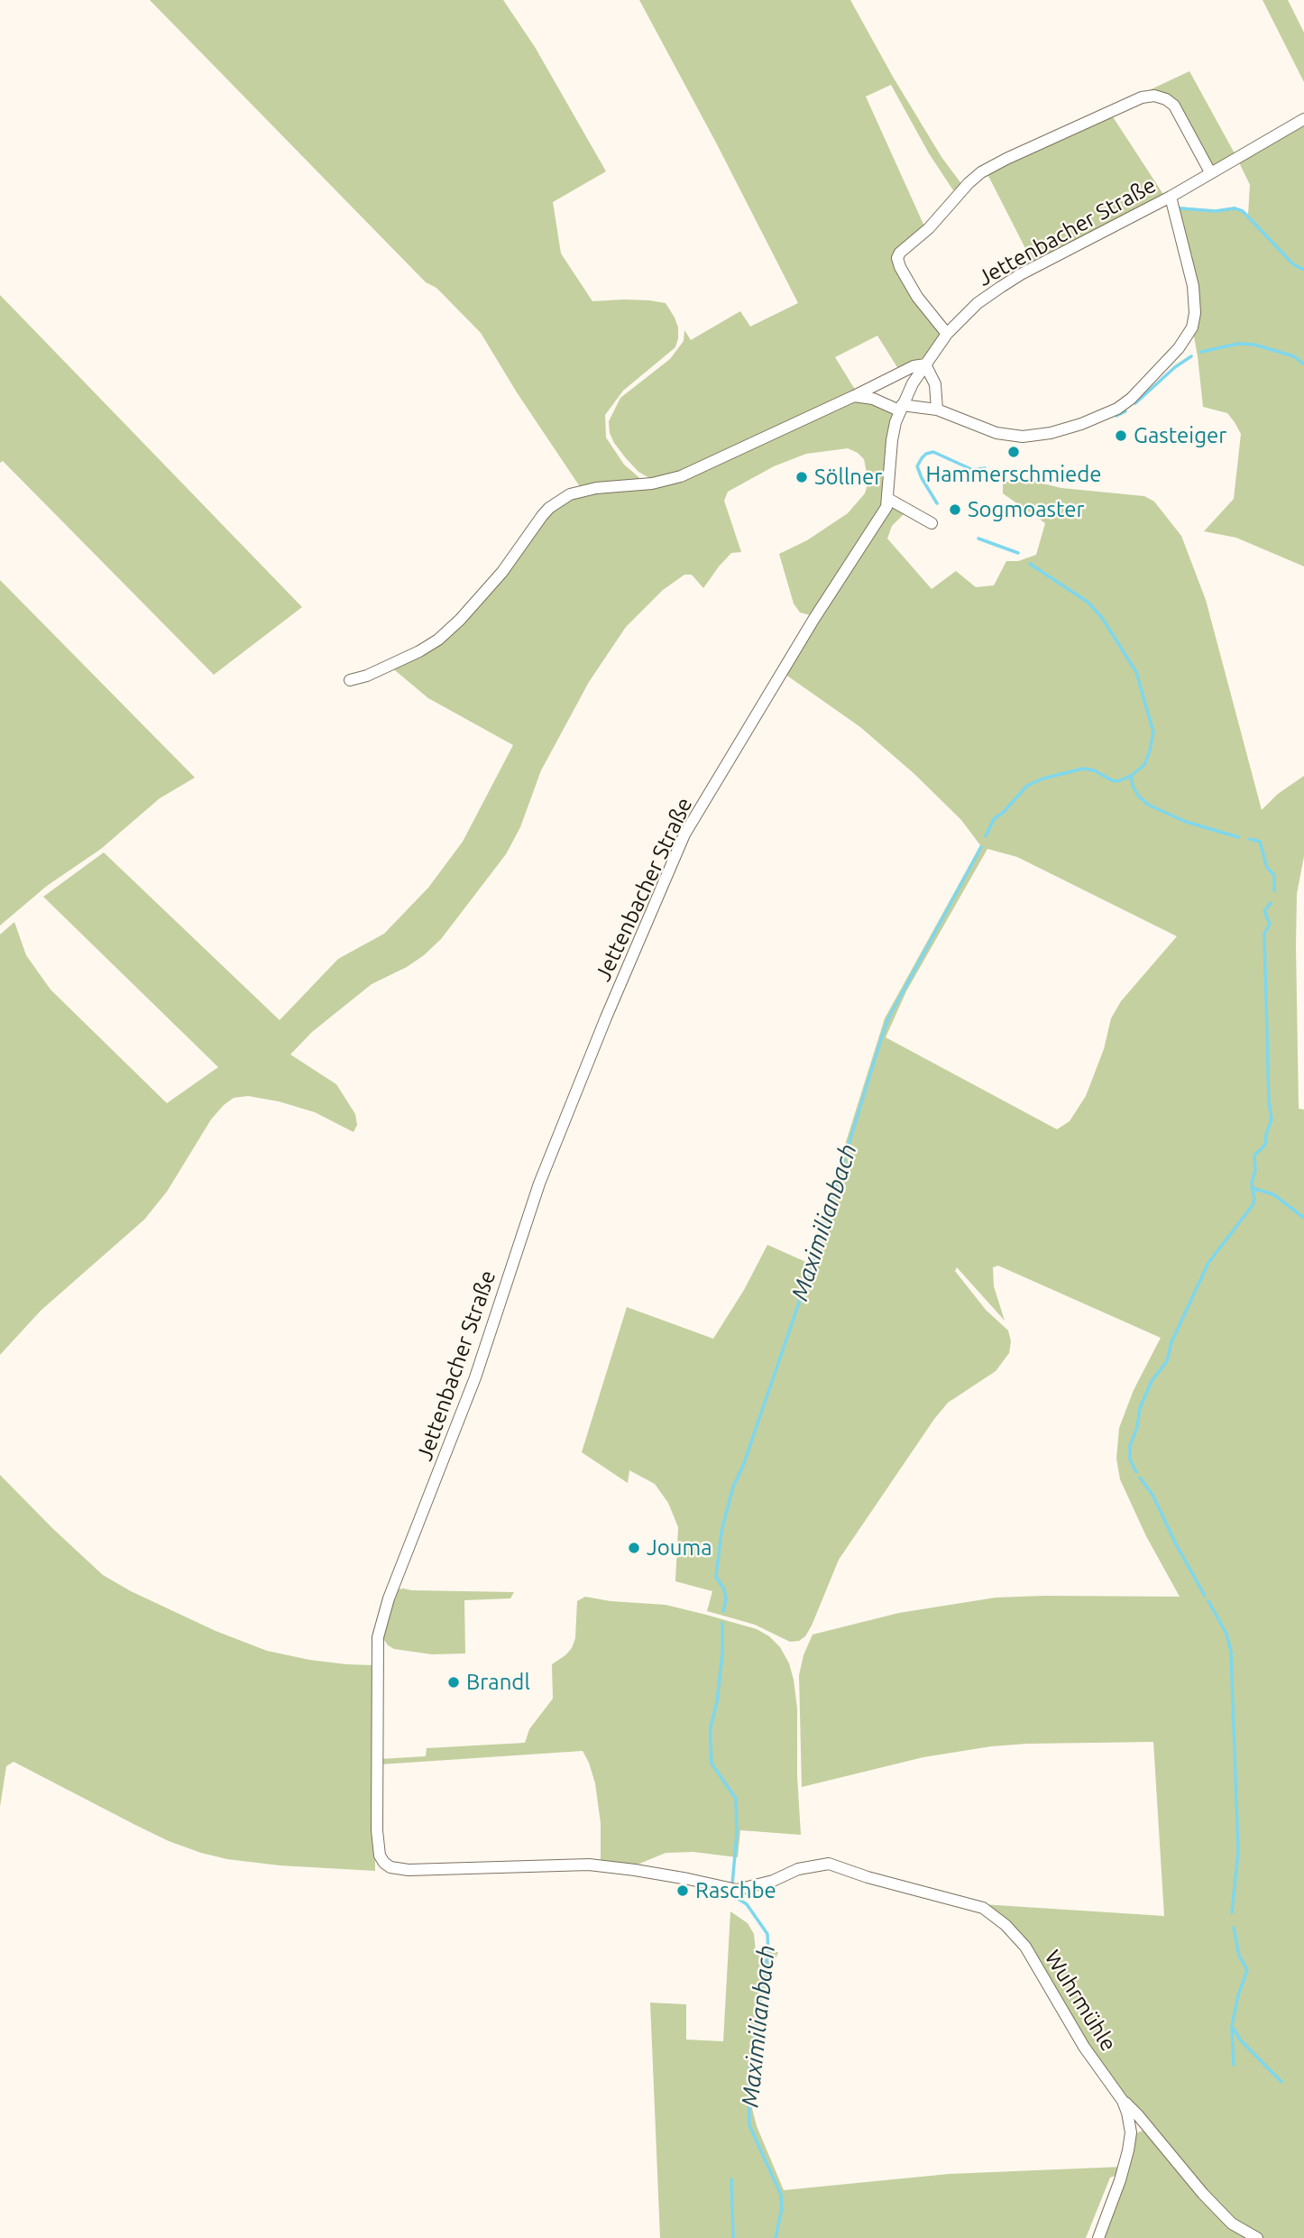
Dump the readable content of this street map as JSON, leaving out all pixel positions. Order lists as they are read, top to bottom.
{
  "streets": {
    "street": ["Jettenbacher Straße", "Wuhrmühle"]
  },
  "crossings": [
    ["Jettenbacher Straße", "Wuhrmühle"]
  ],
  "water": ["Maximilianbach"],
  "places": [
    "Gasteiger",
    "Hammerschmiede",
    "Söllner",
    "Sogmoaster",
    "Jouma",
    "Brandl",
    "Raschbe"
  ]
}
